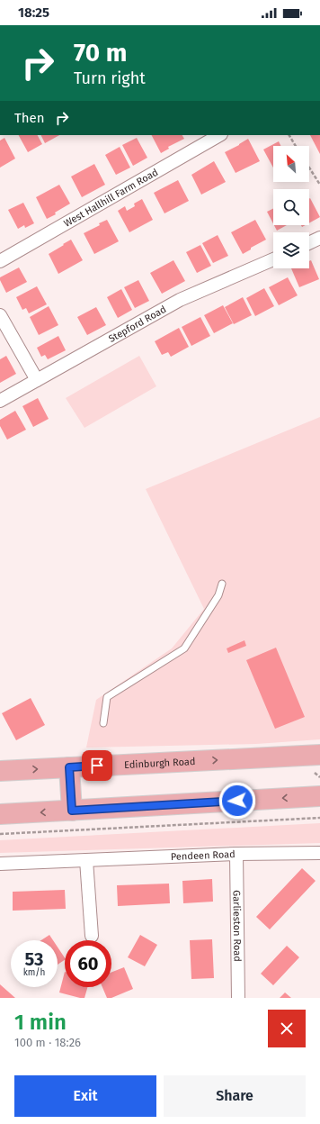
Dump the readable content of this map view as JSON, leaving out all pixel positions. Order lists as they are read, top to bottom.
{
  "streets": {
    "main road": ["Edinburgh Road"],
    "street": [
      "West Hallhill Farm Road",
      "Stepford Road",
      "Pendeen Road",
      "Garlieston Road"
    ]
  },
  "crossings": [
    ["Pendeen Road", "Garlieston Road"]
  ],
  "north": "top left",
  "page": {
    "status": "18:25",
    "turn": ["70 m", "Turn right"],
    "then": "Then",
    "speed": "53 km/h",
    "limit": "60",
    "heading": ["1 min", "100 m · 18:26"],
    "buttons": ["Exit", "Share"]
  }
}
